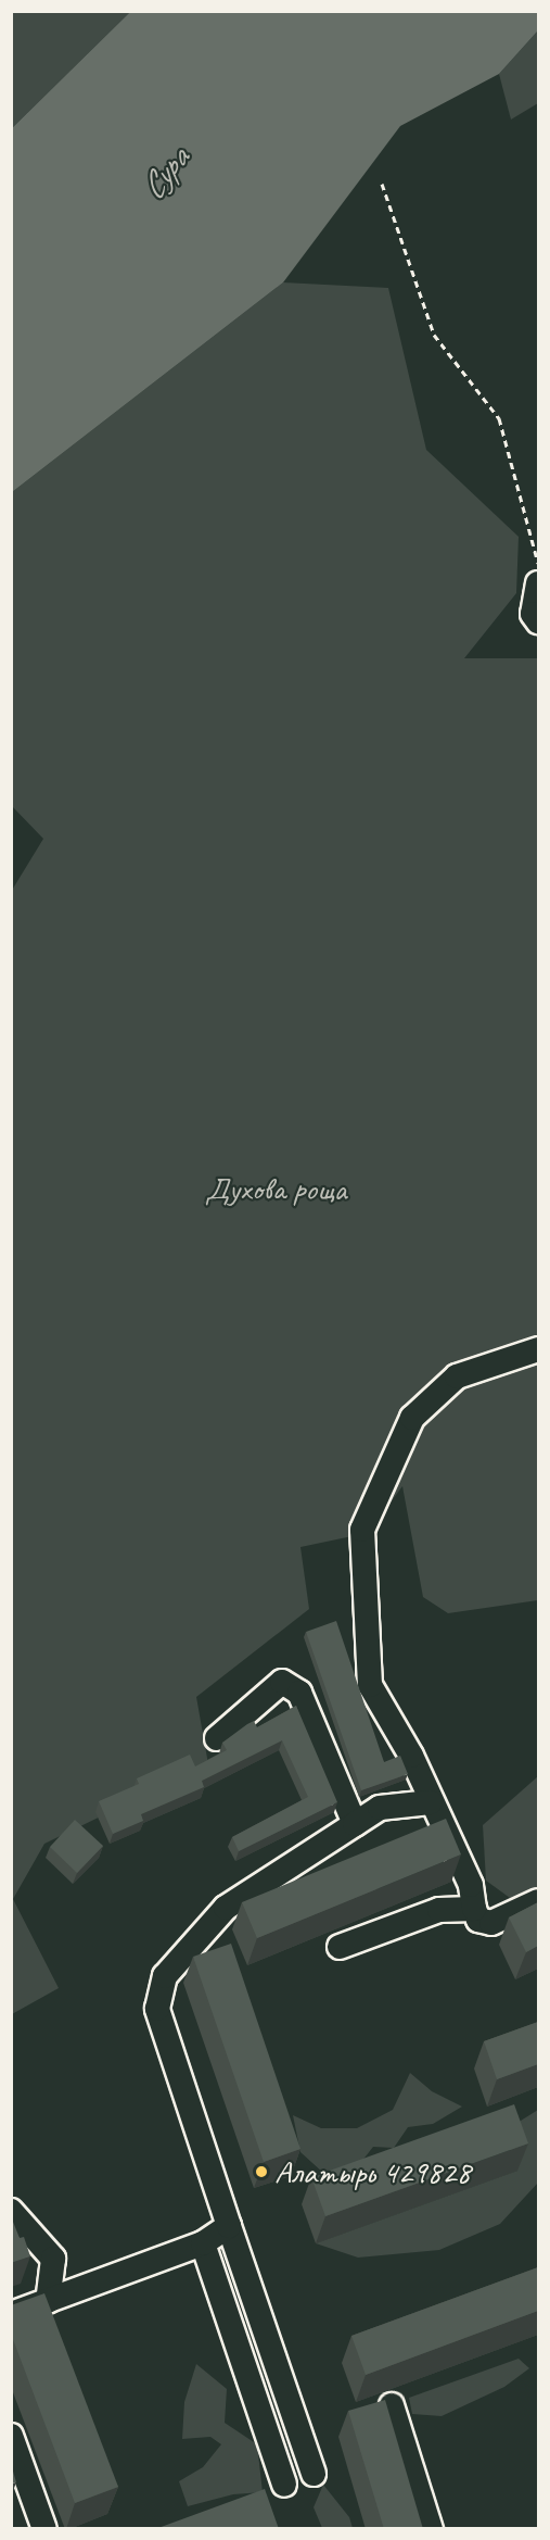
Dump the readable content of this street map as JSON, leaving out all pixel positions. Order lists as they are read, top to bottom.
{
  "water": ["Сура"],
  "parks": ["Духова роща"],
  "places": ["Алатырь 429828"]
}
